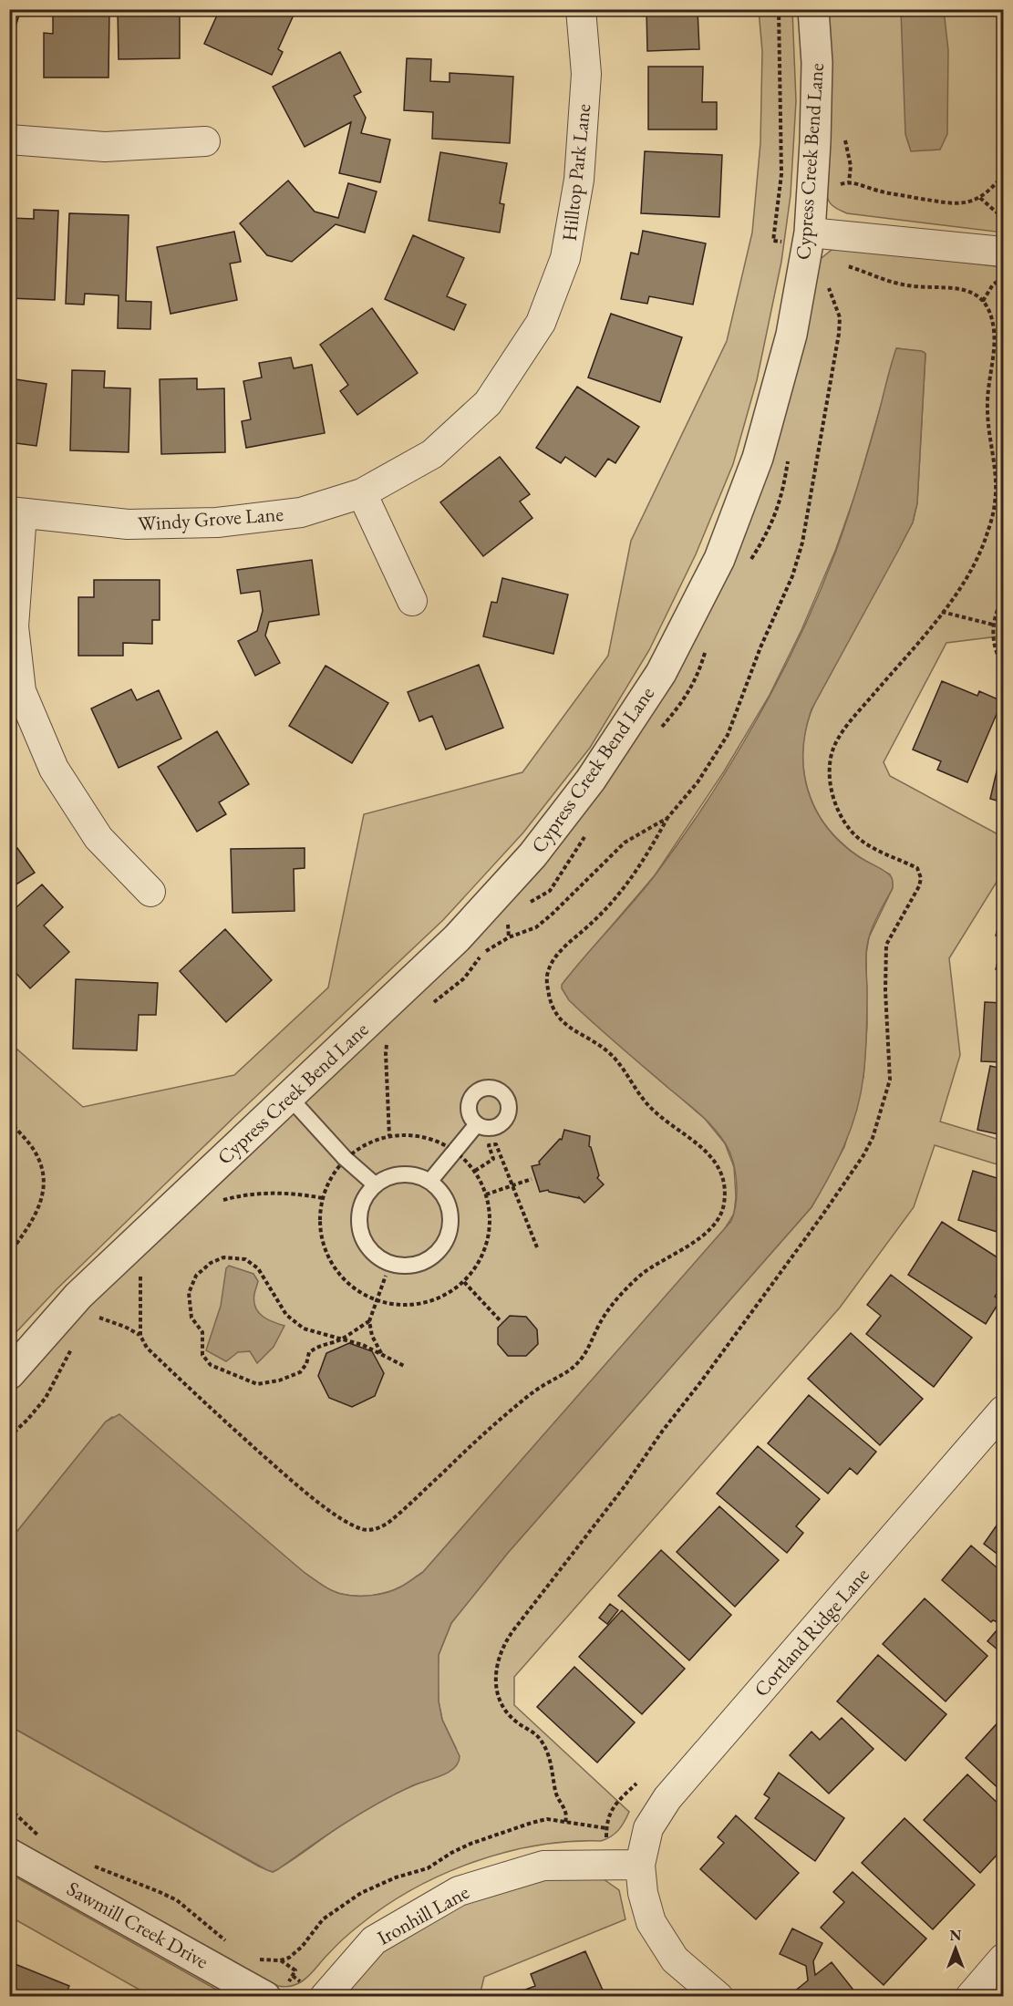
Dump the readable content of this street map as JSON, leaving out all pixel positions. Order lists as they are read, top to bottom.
{
  "streets": {
    "street": [
      "Cypress Creek Bend Lane",
      "Hilltop Park Lane",
      "Windy Grove Lane",
      "Cortland Ridge Lane",
      "Ironhill Lane",
      "Sawmill Creek Drive"
    ]
  },
  "crossings": [
    ["Hilltop Park Lane", "Windy Grove Lane"],
    ["Cortland Ridge Lane", "Ironhill Lane"]
  ],
  "north": "top"
}
